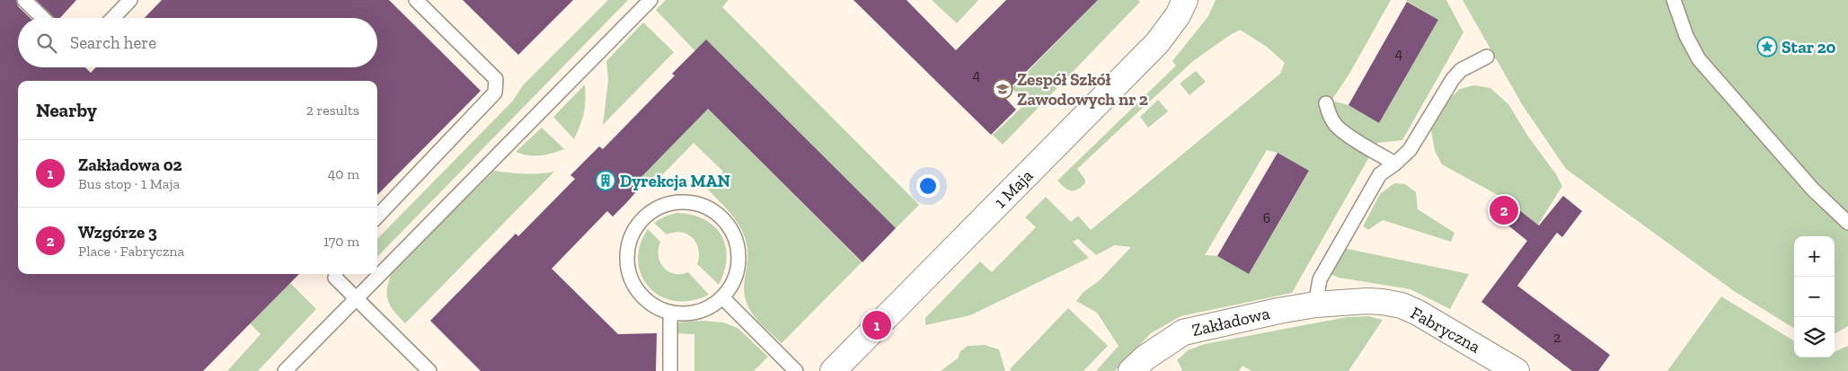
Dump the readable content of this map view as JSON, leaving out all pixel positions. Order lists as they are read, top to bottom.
{
  "streets": {
    "street": ["1 Maja", "Zakładowa", "Fabryczna"]
  },
  "crossings": [
    ["Zakładowa", "Fabryczna"]
  ],
  "places": {
    "place": ["Star 20"],
    "school or university": ["Zespół Szkół Zawodowych nr 2"],
    "building": ["Dyrekcja MAN"]
  },
  "house_numbers": [
    "4",
    "4",
    "6",
    "2"
  ],
  "page": {
    "search": "Search here",
    "heading": ["Nearby", "2 results"],
    "list": [
      {
        "mark": "1",
        "name": "Zakładowa 02",
        "note": "Bus stop · 1 Maja",
        "value": "40 m"
      },
      {
        "mark": "2",
        "name": "Wzgórze 3",
        "note": "Place · Fabryczna",
        "value": "170 m"
      }
    ],
    "pins": ["2", "1"],
    "map_buttons": ["+", "−"]
  }
}
